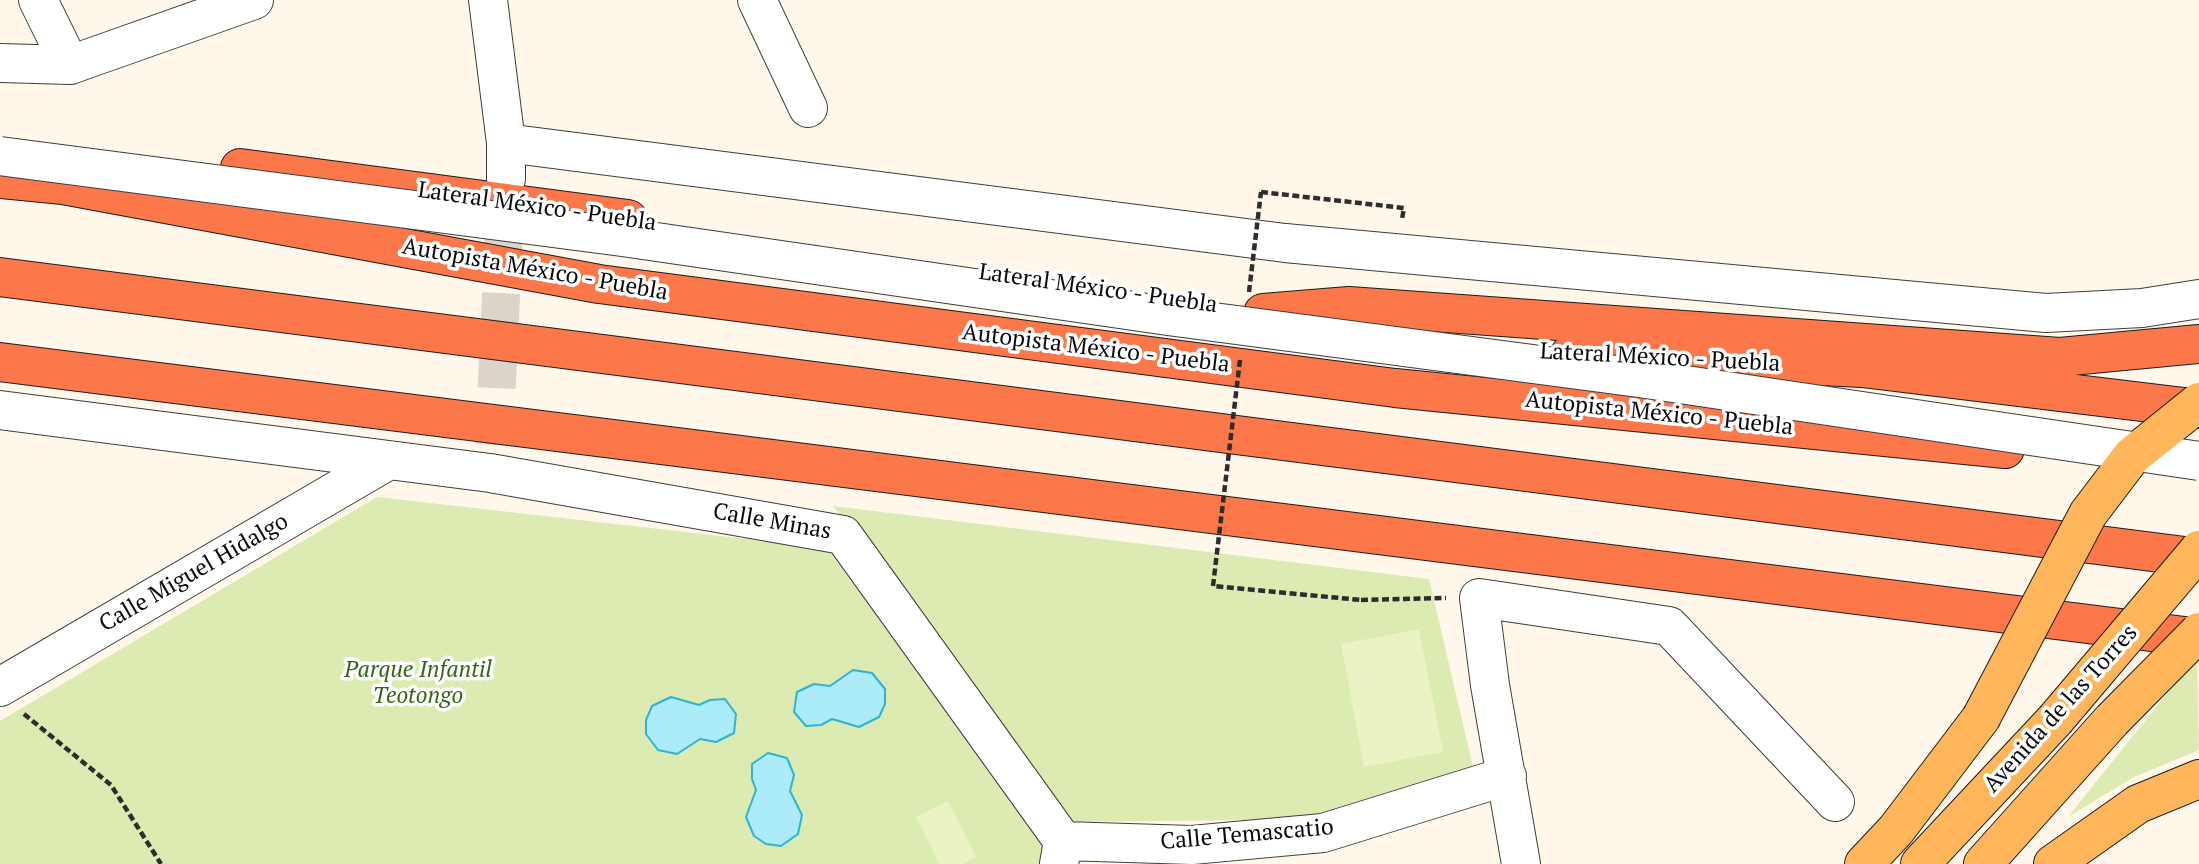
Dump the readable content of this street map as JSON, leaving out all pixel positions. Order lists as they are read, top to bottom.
{
  "streets": {
    "highway": ["Lateral México - Puebla", "Autopista México - Puebla"],
    "main road": ["Avenida de las Torres"],
    "street": ["Calle Minas", "Calle Miguel Hidalgo", "Calle Temascatio"]
  },
  "crossings": [
    ["Calle Minas", "Calle Miguel Hidalgo"],
    ["Calle Minas", "Calle Temascatio"]
  ],
  "parks": ["Parque Infantil Teotongo"]
}
